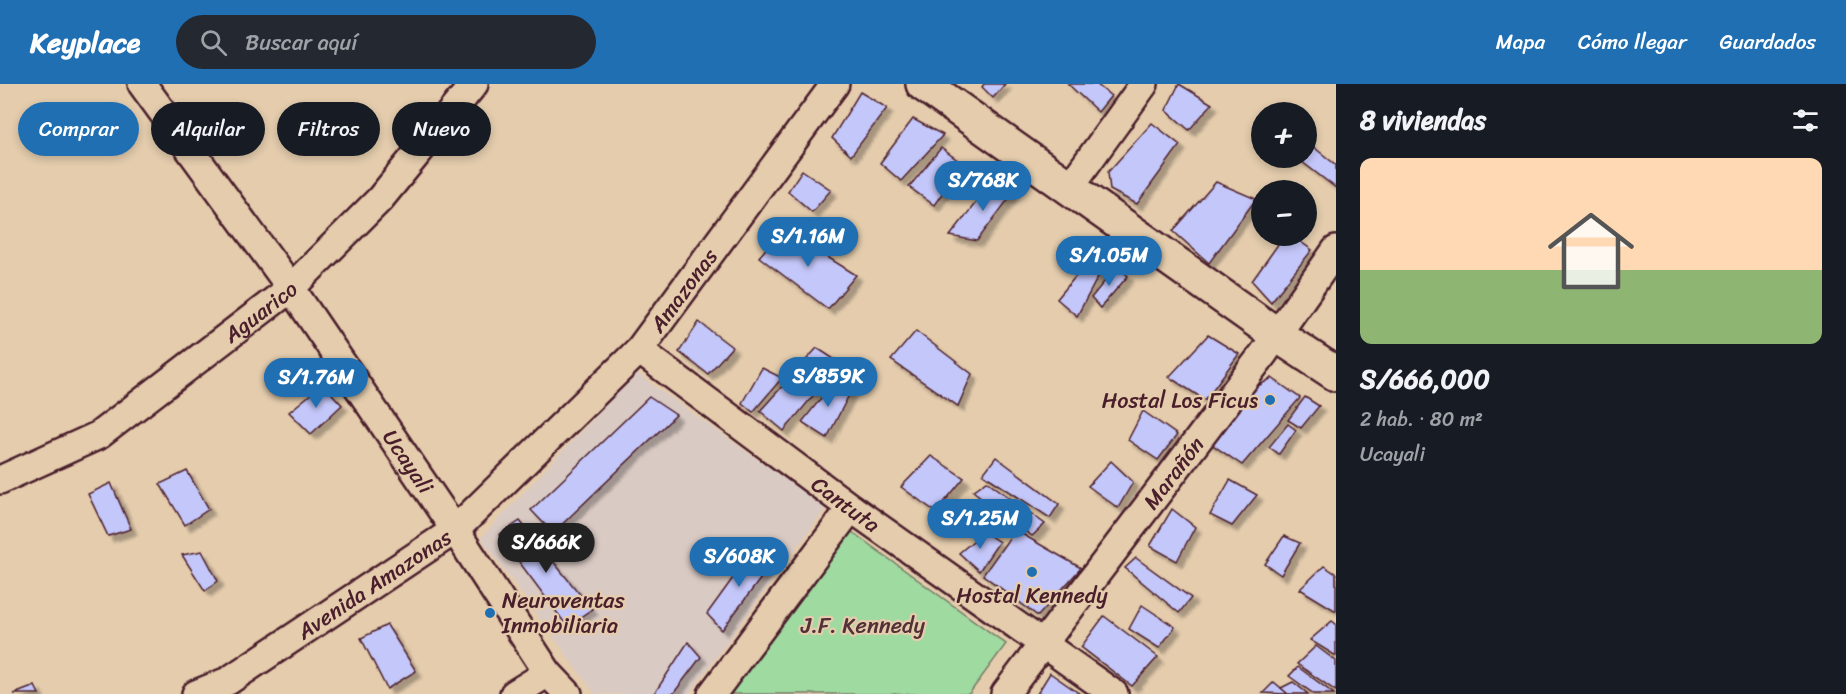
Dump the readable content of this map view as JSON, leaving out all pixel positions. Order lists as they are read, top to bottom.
{
  "streets": {
    "street": [
      "Amazonas",
      "Aguarico",
      "Ucayali",
      "Marañón",
      "Cantuta",
      "Avenida Amazonas"
    ]
  },
  "crossings": [
    ["Amazonas", "Cantuta"],
    ["Amazonas", "Avenida Amazonas"],
    ["Aguarico", "Ucayali"],
    ["Ucayali", "Avenida Amazonas"],
    ["Marañón", "Cantuta"],
    ["Cantuta", "Avenida Amazonas"]
  ],
  "parks": ["J.F. Kennedy"],
  "places": ["Hostal Los Ficus", "Hostal Kennedy", "Neuroventas Inmobiliaria"],
  "page": {
    "header": "Keyplace",
    "search": "Buscar aquí",
    "nav": ["Mapa", "Cómo llegar", "Guardados"],
    "heading": "8 viviendas",
    "map_buttons": ["+", "−"],
    "chip": [
      "Comprar",
      "Alquilar",
      "Filtros",
      "Nuevo"
    ],
    "list": [
      {
        "name": "S/666,000",
        "note": "2 hab. · 80 m² · Ucayali"
      }
    ],
    "price": [
      "S/768K",
      "S/1.16M",
      "S/1.05M",
      "S/859K",
      "S/1.76M",
      "S/1.25M",
      "S/666K",
      "S/608K"
    ]
  }
}
